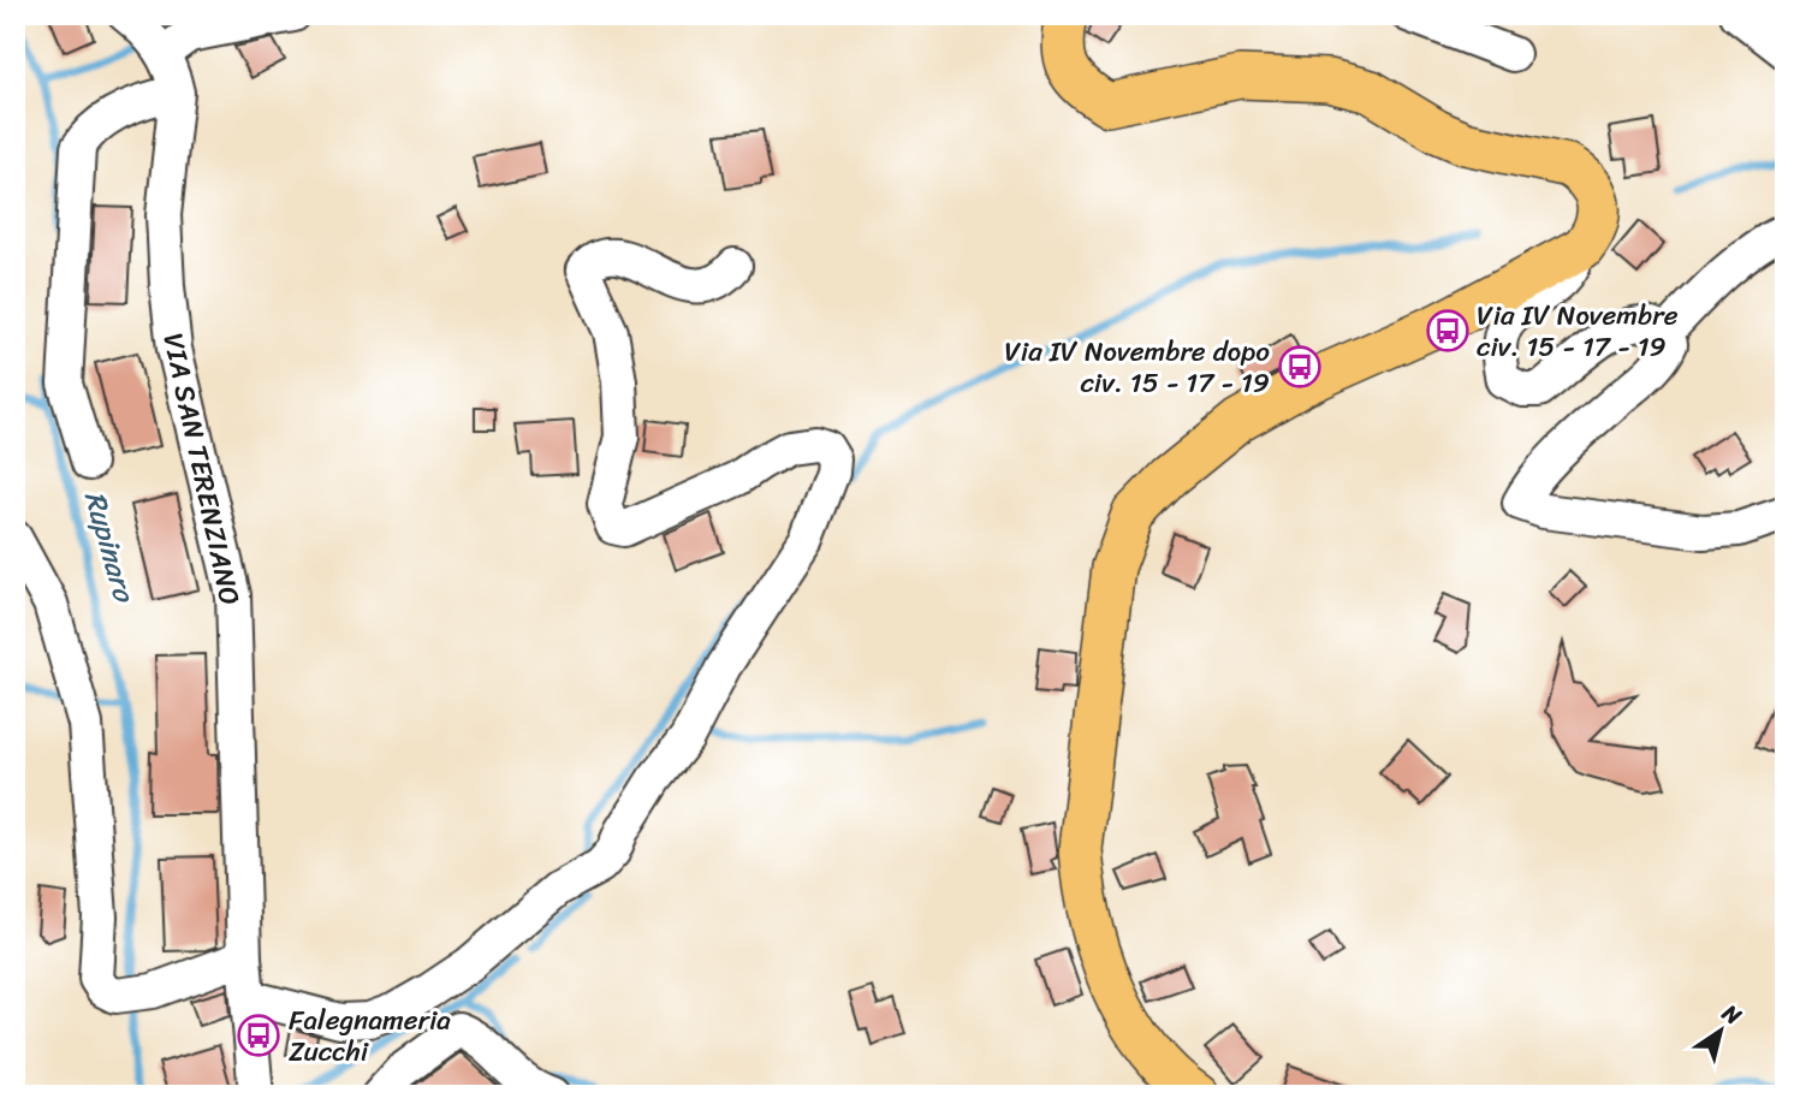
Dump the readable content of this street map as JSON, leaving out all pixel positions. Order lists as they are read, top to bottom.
{
  "streets": {
    "street": ["VIA SAN TERENZIANO"]
  },
  "water": ["Rupinaro"],
  "places": {
    "bus stop": ["Via IV Novembre civ. 15 - 17 - 19", "Via IV Novembre dopo civ. 15 - 17 - 19", "Falegnameria Zucchi"]
  },
  "north": "top right"
}
